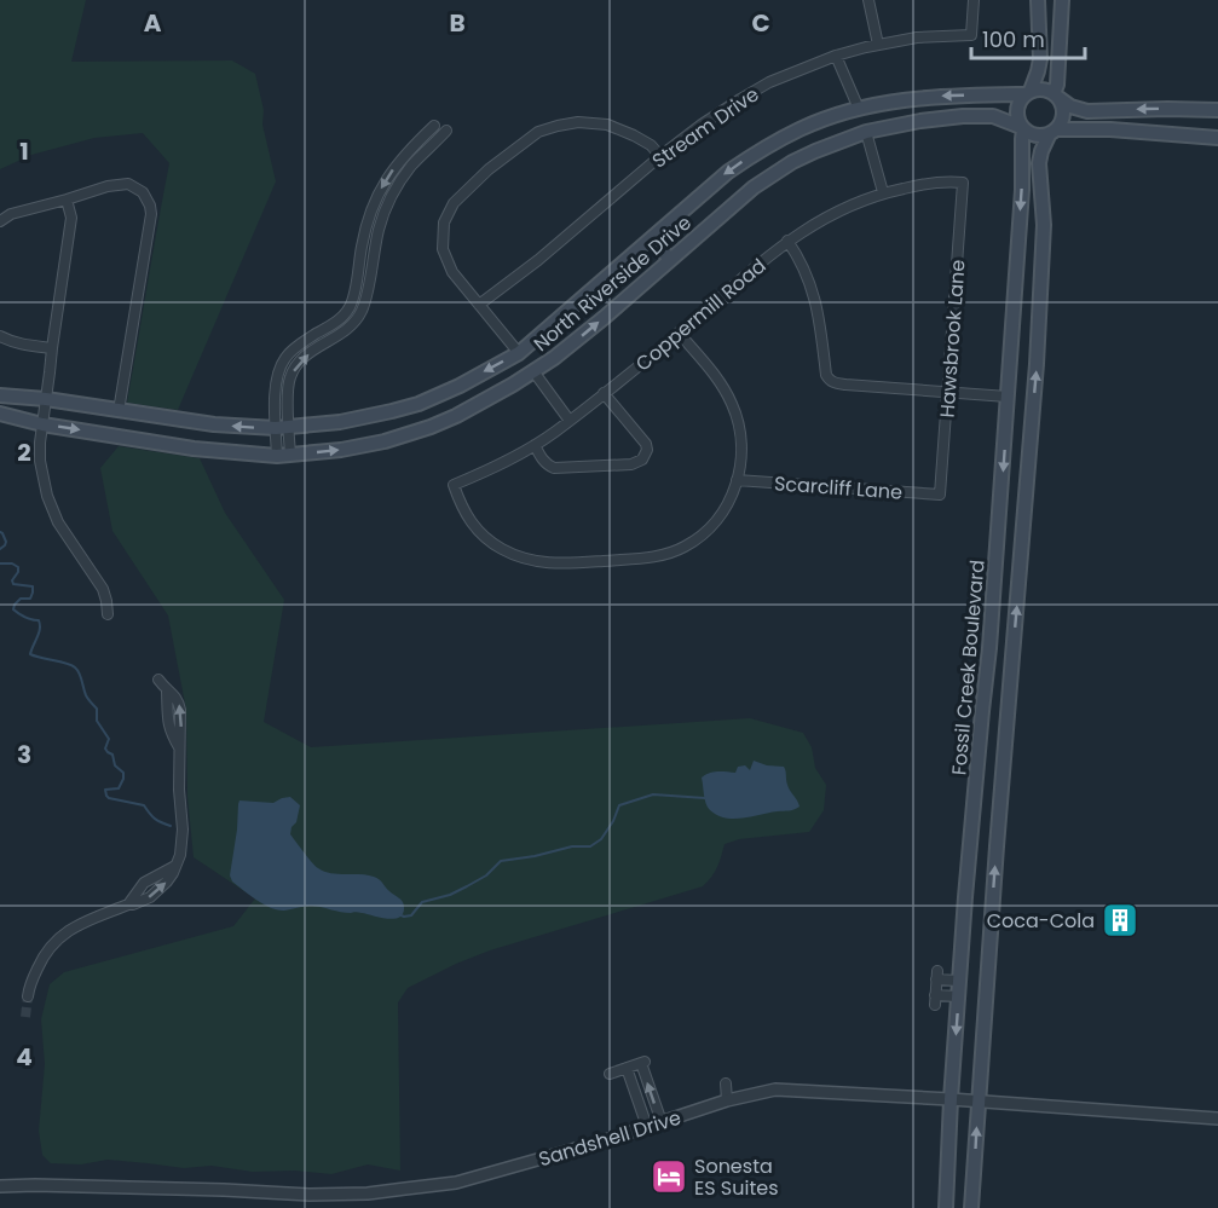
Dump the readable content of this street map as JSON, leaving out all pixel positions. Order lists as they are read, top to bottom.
{
  "streets": {
    "main road": ["North Riverside Drive", "Fossil Creek Boulevard"],
    "street": [
      "Stream Drive",
      "Coppermill Road",
      "Hawsbrook Lane",
      "Scarcliff Lane",
      "Sandshell Drive"
    ]
  },
  "crossings": [
    ["North Riverside Drive", "Fossil Creek Boulevard"],
    ["Coppermill Road", "Hawsbrook Lane"],
    ["Coppermill Road", "Scarcliff Lane"],
    ["Hawsbrook Lane", "Scarcliff Lane"],
    ["Fossil Creek Boulevard", "Sandshell Drive"]
  ],
  "places": {
    "building": ["Coca-Cola"],
    "hotel": ["Sonesta ES Suites"]
  },
  "scale_bar": "100 m",
  "grid": {
    "columns": ["A", "B", "C"],
    "rows": [
      "1",
      "2",
      "3",
      "4"
    ]
  }
}
